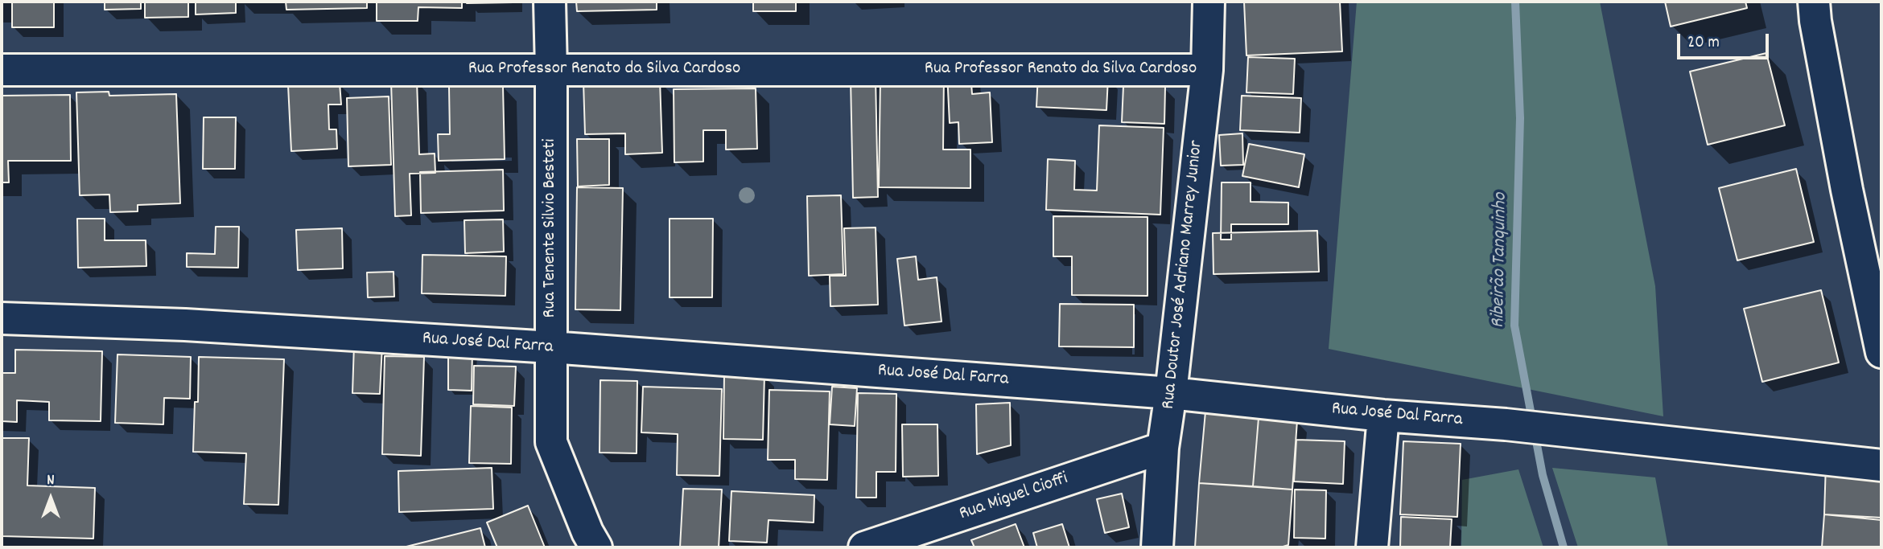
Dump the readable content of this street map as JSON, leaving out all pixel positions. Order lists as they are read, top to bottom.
{
  "streets": {
    "street": [
      "Rua Professor Renato da Silva Cardoso",
      "Rua Tenente Silvio Besteti",
      "Rua Doutor José Adriano Marrey Junior",
      "Rua José Dal Farra",
      "Rua Miguel Cioffi"
    ]
  },
  "crossings": [
    ["Rua Professor Renato da Silva Cardoso", "Rua Tenente Silvio Besteti"],
    ["Rua Professor Renato da Silva Cardoso", "Rua Doutor José Adriano Marrey Junior"],
    ["Rua Tenente Silvio Besteti", "Rua José Dal Farra"],
    ["Rua Doutor José Adriano Marrey Junior", "Rua José Dal Farra"],
    ["Rua Doutor José Adriano Marrey Junior", "Rua Miguel Cioffi"]
  ],
  "water": ["Ribeirão Tanquinho"],
  "scale_bar": "20 m",
  "north": "top"
}
